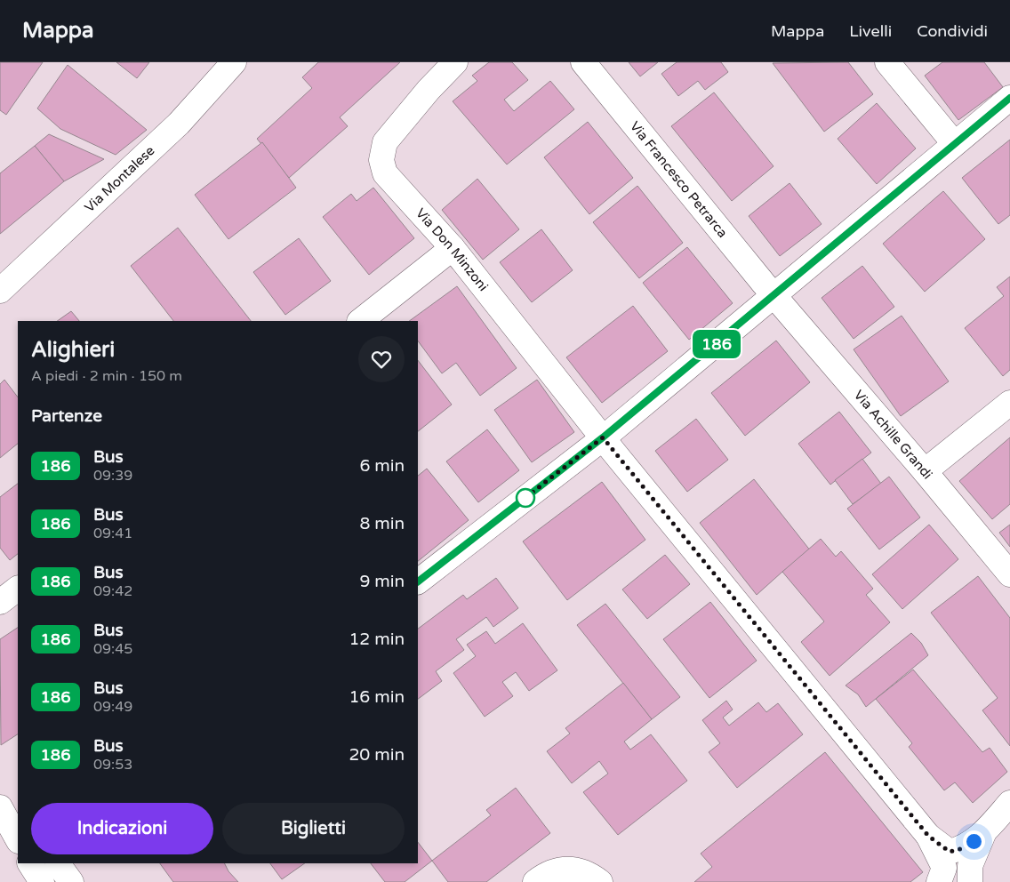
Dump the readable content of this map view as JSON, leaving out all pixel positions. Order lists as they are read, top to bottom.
{
  "streets": {
    "street": [
      "Via Montalese",
      "Via Francesco Petrarca",
      "Via Don Minzoni",
      "Via Achille Grandi"
    ]
  },
  "crossings": [
    ["Via Francesco Petrarca", "Via Achille Grandi"]
  ],
  "lines": ["bus line 186"],
  "page": {
    "header": "Mappa",
    "nav": ["Mappa", "Livelli", "Condividi"],
    "on_map": "186",
    "heading": [
      ["Alighieri", "A piedi · 2 min · 150 m"],
      "Partenze"
    ],
    "list": [
      {
        "mark": "186",
        "name": "Bus",
        "note": "09:39",
        "value": "6 min"
      },
      {
        "mark": "186",
        "name": "Bus",
        "note": "09:41",
        "value": "8 min"
      },
      {
        "mark": "186",
        "name": "Bus",
        "note": "09:42",
        "value": "9 min"
      },
      {
        "mark": "186",
        "name": "Bus",
        "note": "09:45",
        "value": "12 min"
      },
      {
        "mark": "186",
        "name": "Bus",
        "note": "09:49",
        "value": "16 min"
      },
      {
        "mark": "186",
        "name": "Bus",
        "note": "09:53",
        "value": "20 min"
      }
    ],
    "buttons": ["Indicazioni", "Biglietti"]
  }
}
